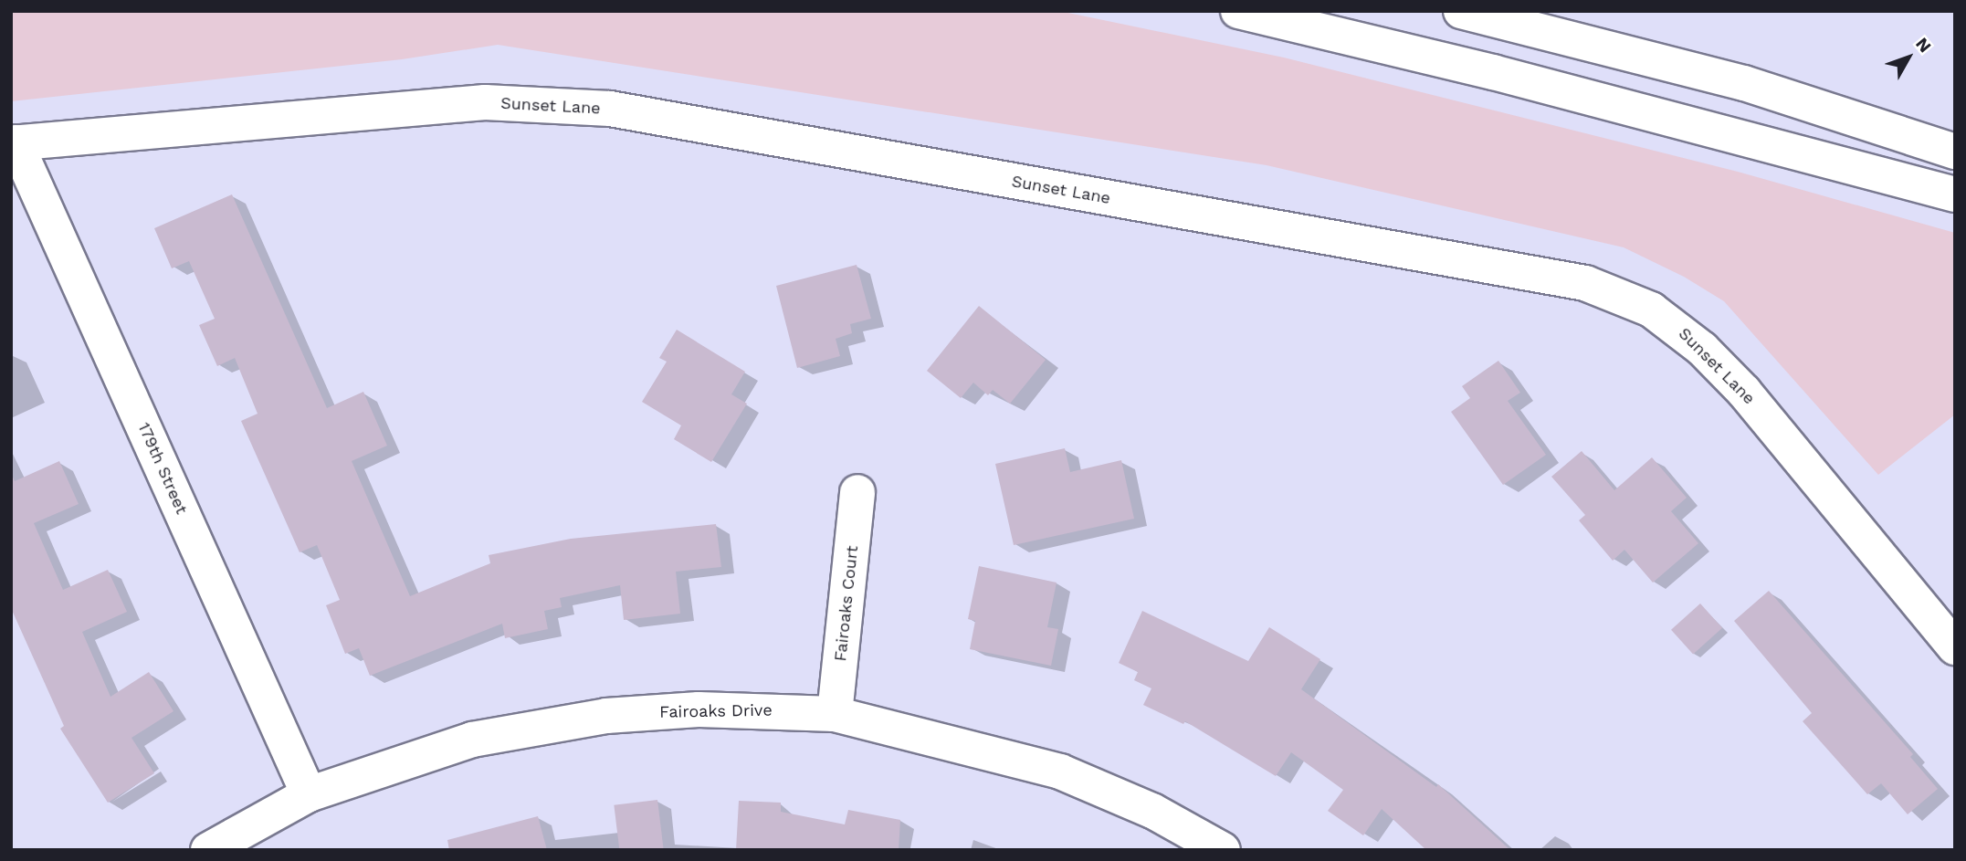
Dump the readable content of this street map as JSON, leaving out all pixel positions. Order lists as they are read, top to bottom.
{
  "streets": {
    "main road": [
      "Sunset Lane",
      "179th Street",
      "Fairoaks Court",
      "Fairoaks Drive"
    ]
  },
  "crossings": [
    ["Sunset Lane", "179th Street"],
    ["179th Street", "Fairoaks Drive"],
    ["Fairoaks Court", "Fairoaks Drive"]
  ],
  "north": "top right"
}
